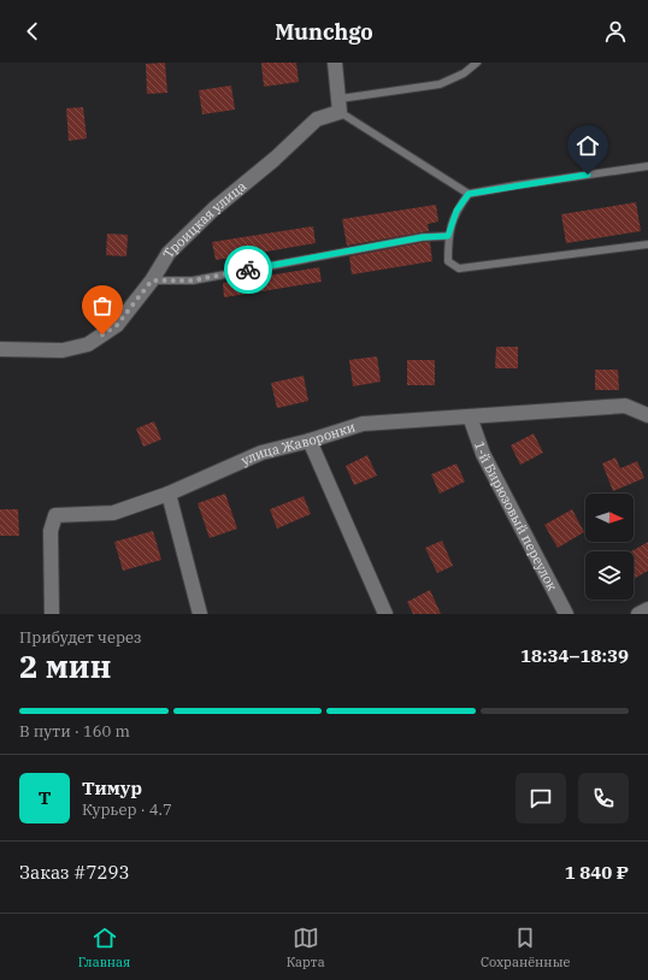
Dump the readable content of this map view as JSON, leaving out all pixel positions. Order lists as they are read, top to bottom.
{
  "streets": {
    "street": ["Троицкая улица", "улица Жаворонки", "1-й Бирюзовый переулок"]
  },
  "crossings": [
    ["улица Жаворонки", "1-й Бирюзовый переулок"]
  ],
  "north": "right",
  "page": {
    "header": "Munchgo",
    "heading": ["2 мин", "Прибудет через", "18:34–18:39"],
    "panel": [
      "Тимур",
      "Курьер · 4.7",
      "Заказ #7293",
      "1 840 ₽"
    ],
    "bar": "В пути · 160 m",
    "round": "Т",
    "tabs": ["Главная", "Карта", "Сохранённые"]
  }
}
